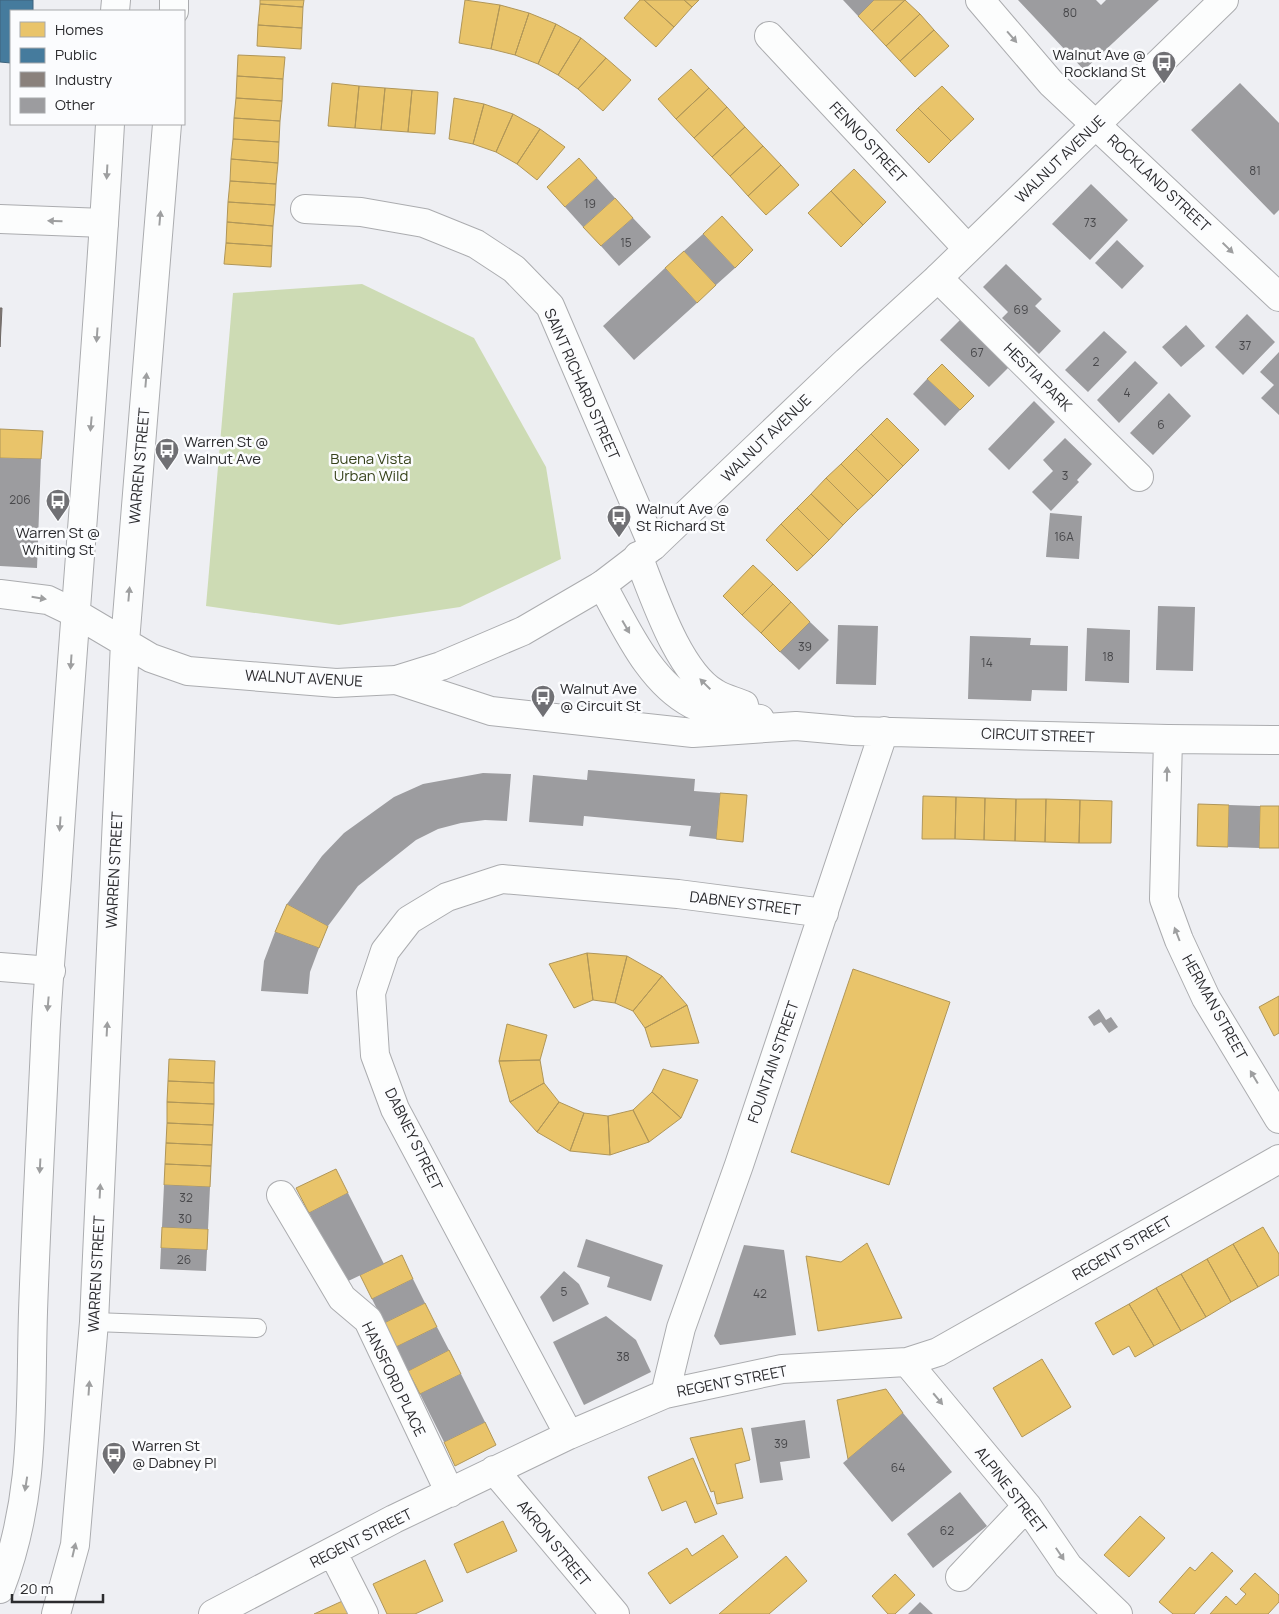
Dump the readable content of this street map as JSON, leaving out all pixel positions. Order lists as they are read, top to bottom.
{
  "streets": {
    "street": [
      "FENNO STREET",
      "WALNUT AVENUE",
      "ROCKLAND STREET",
      "HESTIA PARK",
      "SAINT RICHARD STREET",
      "WARREN STREET",
      "CIRCUIT STREET",
      "DABNEY STREET",
      "HERMAN STREET",
      "FOUNTAIN STREET",
      "REGENT STREET",
      "HANSFORD PLACE",
      "ALPINE STREET",
      "AKRON STREET"
    ]
  },
  "crossings": [
    ["FENNO STREET", "WALNUT AVENUE"],
    ["WALNUT AVENUE", "ROCKLAND STREET"],
    ["WALNUT AVENUE", "HESTIA PARK"],
    ["WALNUT AVENUE", "SAINT RICHARD STREET"],
    ["WALNUT AVENUE", "WARREN STREET"],
    ["WALNUT AVENUE", "CIRCUIT STREET"],
    ["SAINT RICHARD STREET", "CIRCUIT STREET"],
    ["CIRCUIT STREET", "HERMAN STREET"],
    ["CIRCUIT STREET", "FOUNTAIN STREET"],
    ["DABNEY STREET", "FOUNTAIN STREET"],
    ["DABNEY STREET", "REGENT STREET"],
    ["FOUNTAIN STREET", "REGENT STREET"],
    ["REGENT STREET", "HANSFORD PLACE"],
    ["REGENT STREET", "ALPINE STREET"],
    ["REGENT STREET", "AKRON STREET"]
  ],
  "one_way": ["ROCKLAND STREET", "HERMAN STREET", "ALPINE STREET"],
  "parks": ["Buena Vista Urban Wild"],
  "places": {
    "bus stop": [
      "Walnut Ave @ Rockland St",
      "Warren St @ Walnut Ave",
      "Warren St @ Whiting St",
      "Walnut Ave @ St Richard St",
      "Walnut Ave @ Circuit St",
      "Warren St @ Dabney Pl"
    ]
  },
  "house_numbers": [
    "80",
    "81",
    "19",
    "73",
    "15",
    "69",
    "37",
    "67",
    "2",
    "4",
    "6",
    "3",
    "206",
    "16A",
    "39",
    "18",
    "14",
    "32",
    "30",
    "26",
    "5",
    "42",
    "38",
    "39",
    "64",
    "62"
  ],
  "legend": [
    "Homes",
    "Public",
    "Industry",
    "Other"
  ],
  "scale_bar": "20 m"
}
